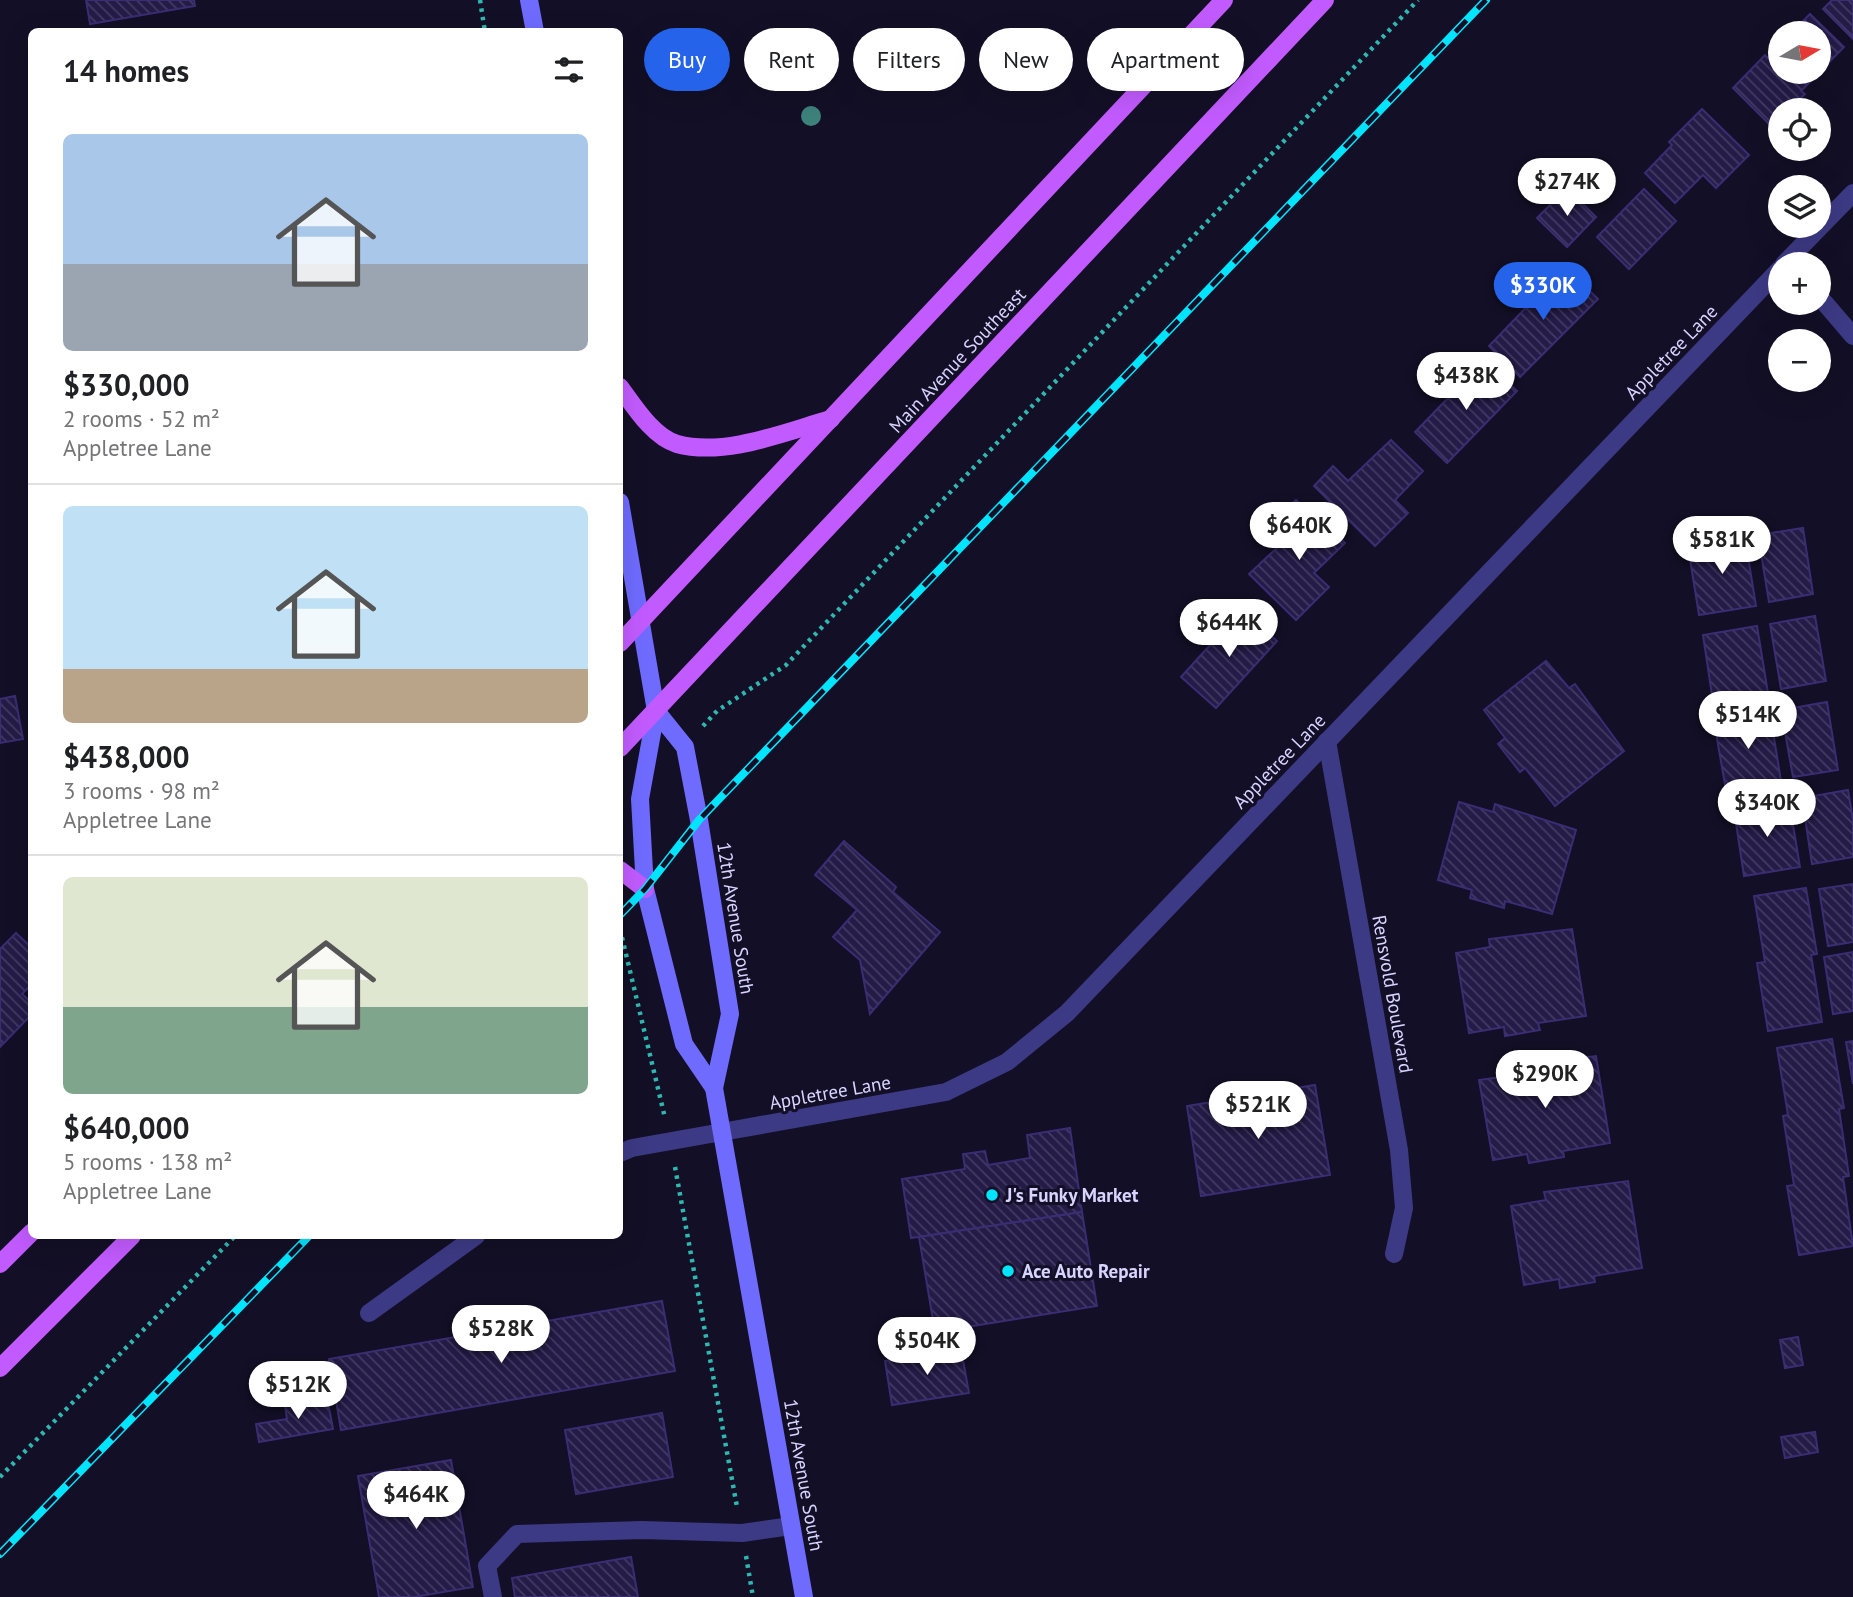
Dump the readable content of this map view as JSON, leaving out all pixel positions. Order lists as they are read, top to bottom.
{
  "streets": {
    "main road": ["Main Avenue Southeast"],
    "street": ["Appletree Lane", "12th Avenue South", "Rensvold Boulevard"]
  },
  "crossings": [
    ["Appletree Lane", "12th Avenue South"],
    ["Appletree Lane", "Rensvold Boulevard"],
    ["Main Avenue Southeast", "12th Avenue South"]
  ],
  "places": ["J's Funky Market", "Ace Auto Repair"],
  "north": "right",
  "page": {
    "map_buttons": ["+", "−"],
    "chip": [
      "Buy",
      "Rent",
      "Filters",
      "New",
      "Apartment"
    ],
    "heading": "14 homes",
    "list": [
      {
        "name": "$330,000",
        "note": "2 rooms · 52 m² · Appletree Lane"
      },
      {
        "name": "$438,000",
        "note": "3 rooms · 98 m² · Appletree Lane"
      },
      {
        "name": "$640,000",
        "note": "5 rooms · 138 m² · Appletree Lane"
      }
    ],
    "price": [
      "$274K",
      "$330K",
      "$438K",
      "$640K",
      "$581K",
      "$644K",
      "$514K",
      "$340K",
      "$290K",
      "$521K",
      "$528K",
      "$504K",
      "$512K",
      "$464K"
    ]
  }
}
